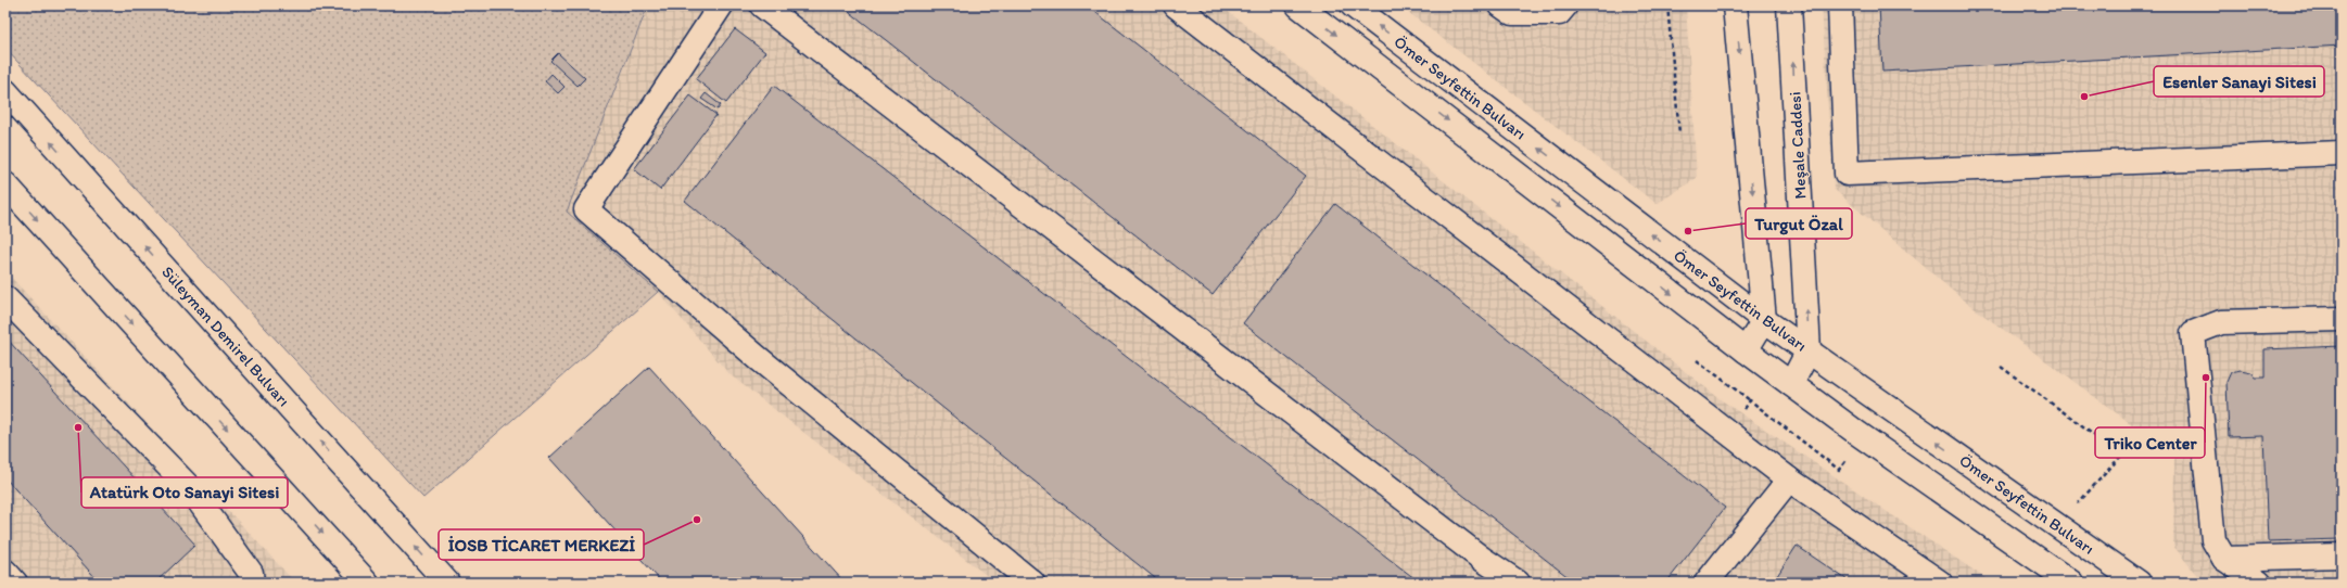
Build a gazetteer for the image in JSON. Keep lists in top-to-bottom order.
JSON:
{
  "streets": {
    "street": ["Ömer Seyfettin Bulvarı", "Meşale Caddesi", "Süleyman Demirel Bulvarı"]
  },
  "crossings": [
    ["Ömer Seyfettin Bulvarı", "Meşale Caddesi"]
  ],
  "places": [
    "Esenler Sanayi Sitesi",
    "Turgut Özal",
    "Triko Center",
    "Atatürk Oto Sanayi Sitesi",
    "İOSB TİCARET MERKEZİ"
  ]
}
